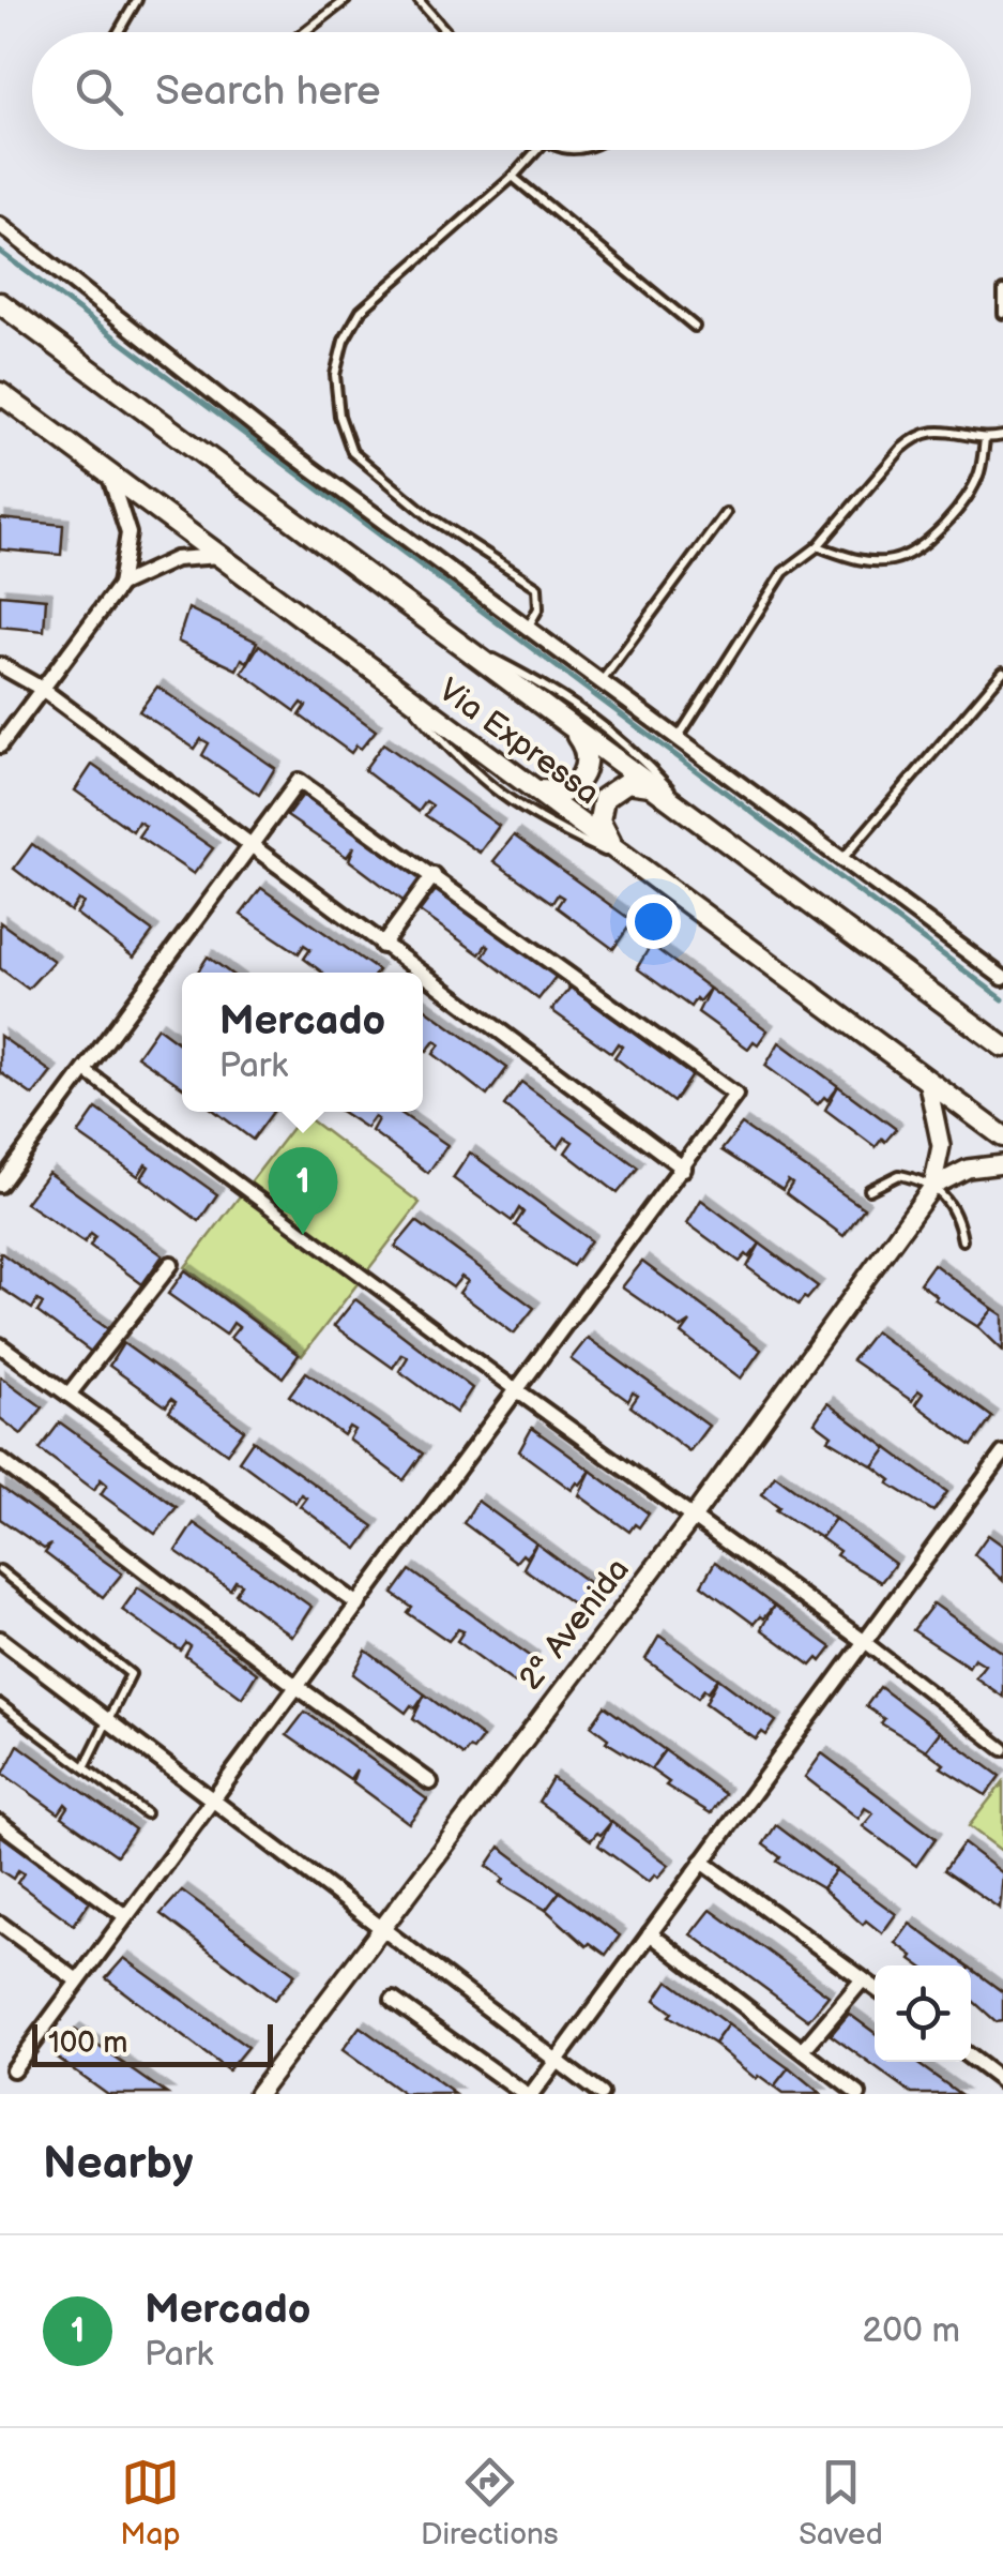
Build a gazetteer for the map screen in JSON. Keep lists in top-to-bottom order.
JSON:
{
  "streets": {
    "main road": ["Via Expressa"],
    "street": ["2ª Avenida"]
  },
  "scale_bar": "100 m",
  "page": {
    "search": "Search here",
    "popup": ["Mercado", "Park"],
    "pins": "1",
    "scale": "100 m",
    "heading": "Nearby",
    "list": [
      {
        "mark": "1",
        "name": "Mercado",
        "note": "Park",
        "value": "200 m"
      }
    ],
    "nav": ["Map", "Directions", "Saved"]
  }
}
